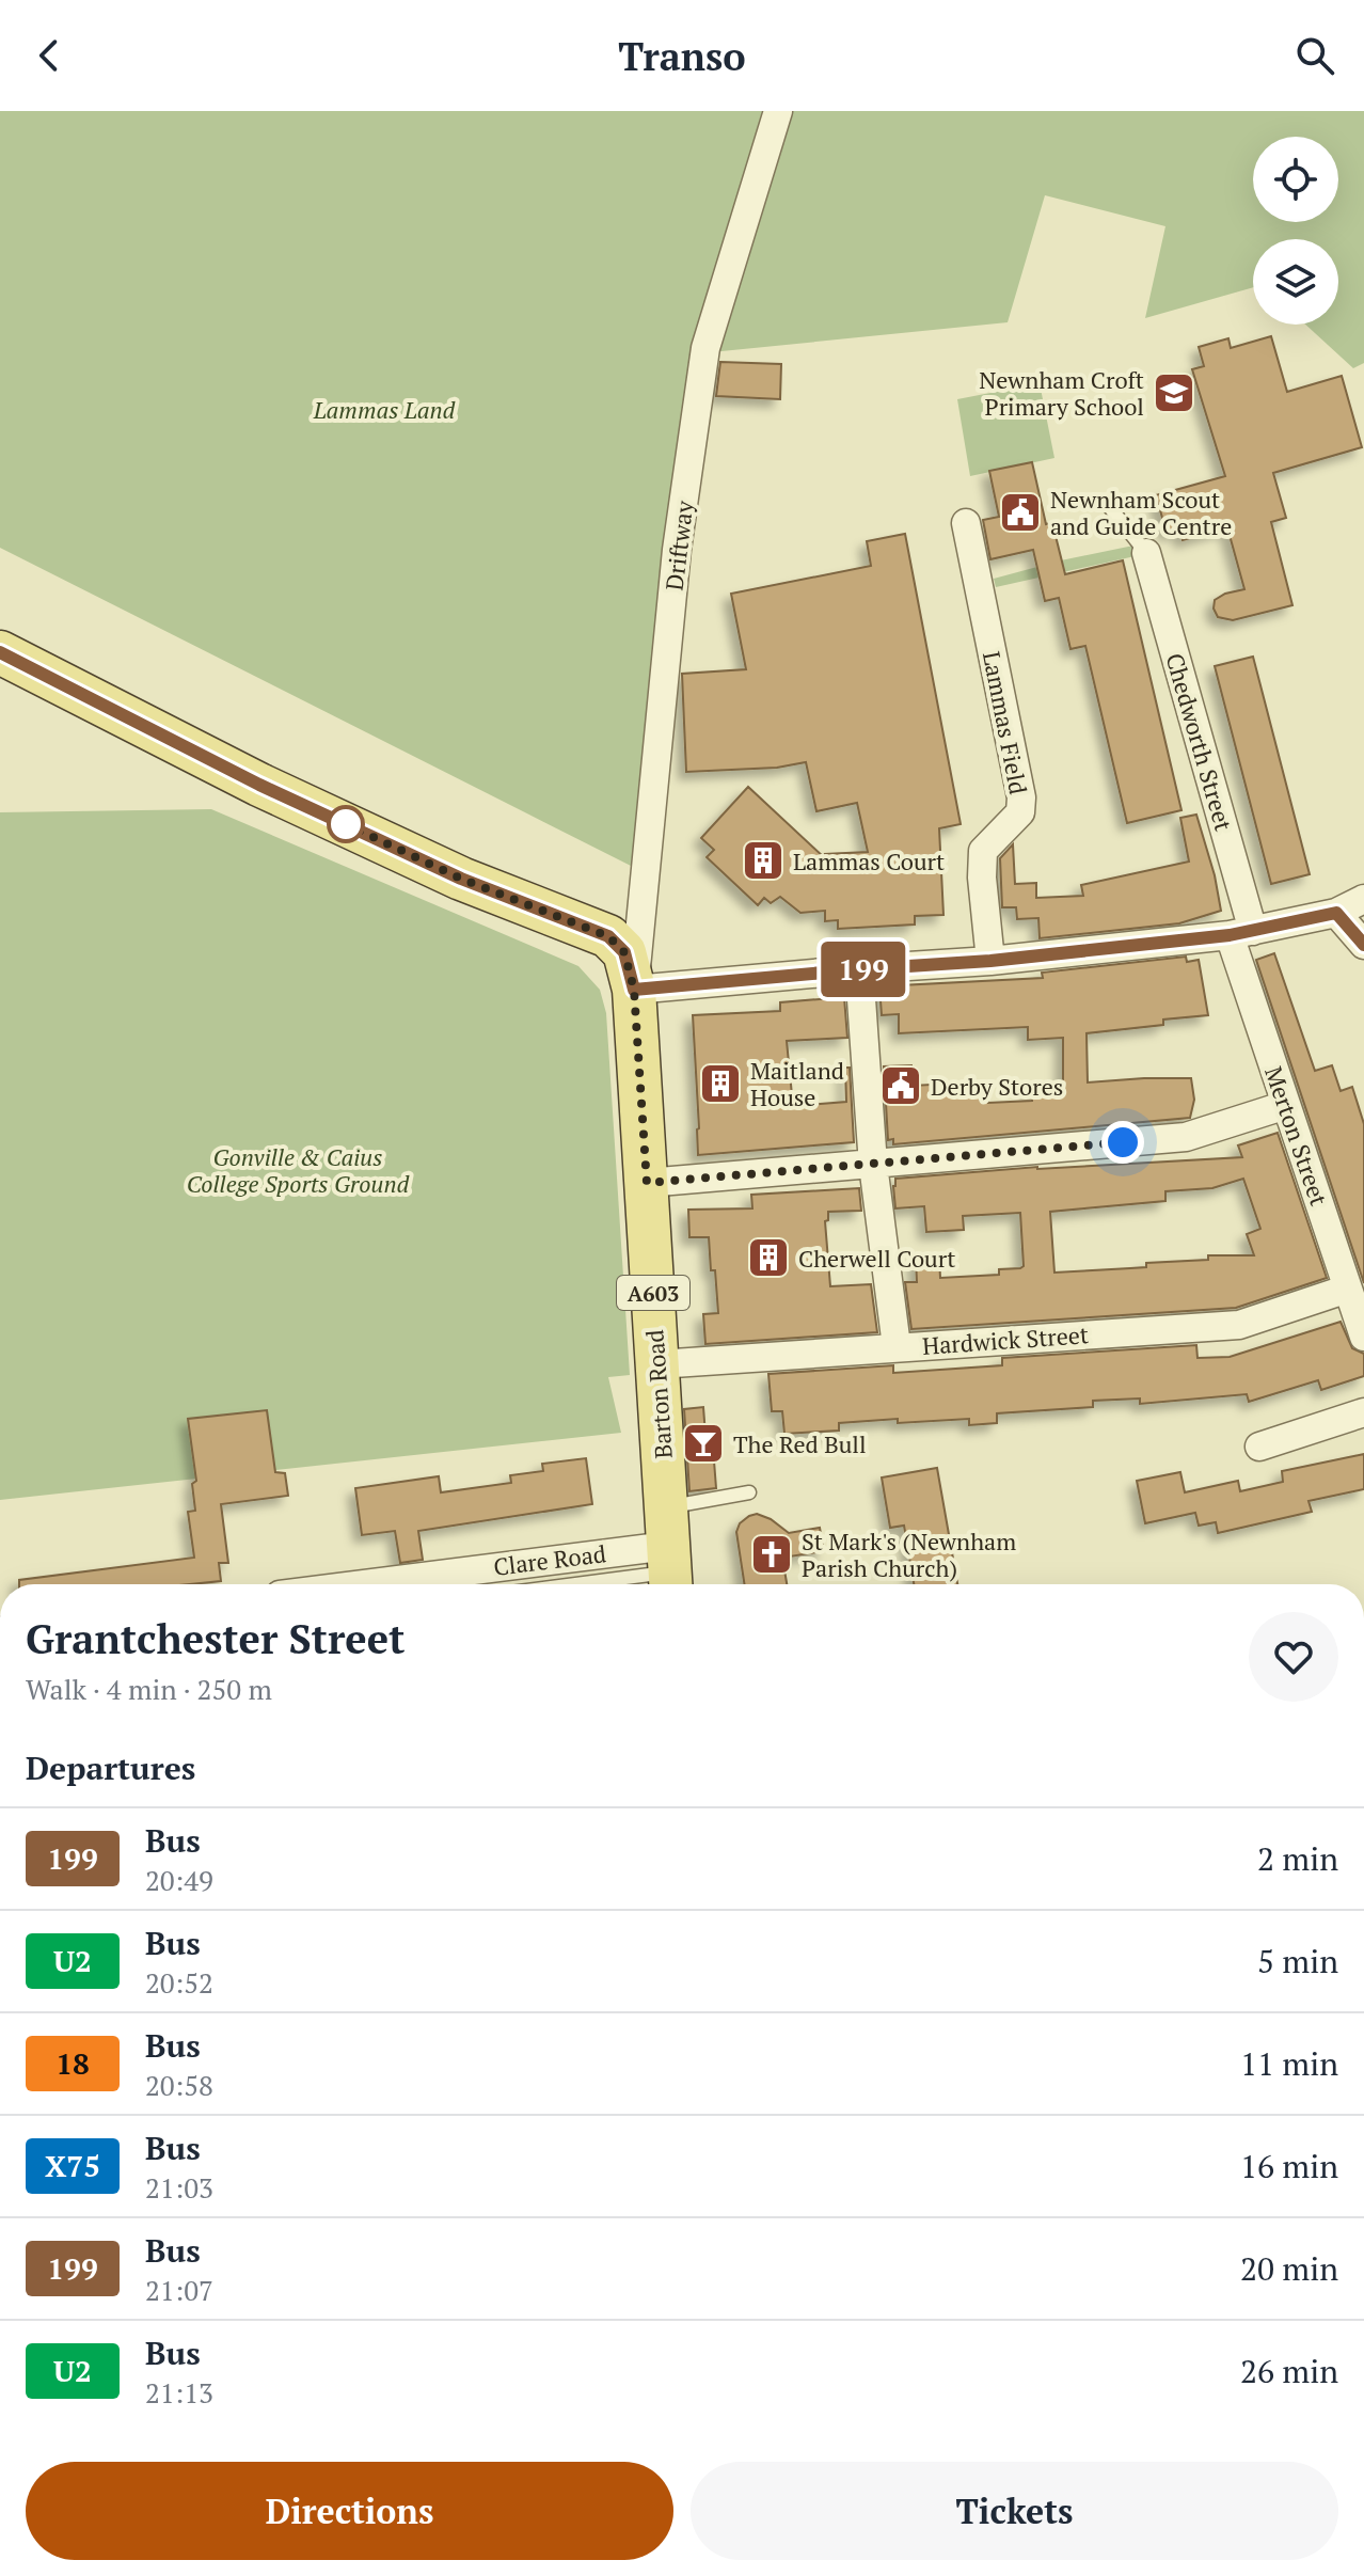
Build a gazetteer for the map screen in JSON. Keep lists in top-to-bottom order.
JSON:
{
  "streets": {
    "main road": ["A603", "Barton Road"],
    "street": [
      "Driftway",
      "Lammas Field",
      "Chedworth Street",
      "Merton Street",
      "Hardwick Street",
      "Clare Road"
    ]
  },
  "crossings": [
    ["Driftway", "A603"],
    ["Driftway", "Barton Road"],
    ["Chedworth Street", "Merton Street"],
    ["Merton Street", "Hardwick Street"],
    ["A603", "Barton Road"],
    ["Hardwick Street", "Barton Road"],
    ["Barton Road", "Clare Road"]
  ],
  "parks": ["Lammas Land", "Gonville & Caius College Sports Ground"],
  "places": {
    "school or university": ["Newnham Croft Primary School"],
    "public building": ["Newnham Scout and Guide Centre", "Derby Stores"],
    "building": ["Lammas Court", "Maitland House", "Cherwell Court"],
    "bar": ["The Red Bull"],
    "church": ["St Mark's (Newnham Parish Church)"]
  },
  "lines": ["bus line 199"],
  "page": {
    "header": "Transo",
    "on_map": "199",
    "heading": [
      ["Grantchester Street", "Walk · 4 min · 250 m"],
      "Departures"
    ],
    "list": [
      {
        "mark": "199",
        "name": "Bus",
        "note": "20:49",
        "value": "2 min"
      },
      {
        "mark": "U2",
        "name": "Bus",
        "note": "20:52",
        "value": "5 min"
      },
      {
        "mark": "18",
        "name": "Bus",
        "note": "20:58",
        "value": "11 min"
      },
      {
        "mark": "X75",
        "name": "Bus",
        "note": "21:03",
        "value": "16 min"
      },
      {
        "mark": "199",
        "name": "Bus",
        "note": "21:07",
        "value": "20 min"
      },
      {
        "mark": "U2",
        "name": "Bus",
        "note": "21:13",
        "value": "26 min"
      }
    ],
    "buttons": ["Directions", "Tickets"]
  }
}
